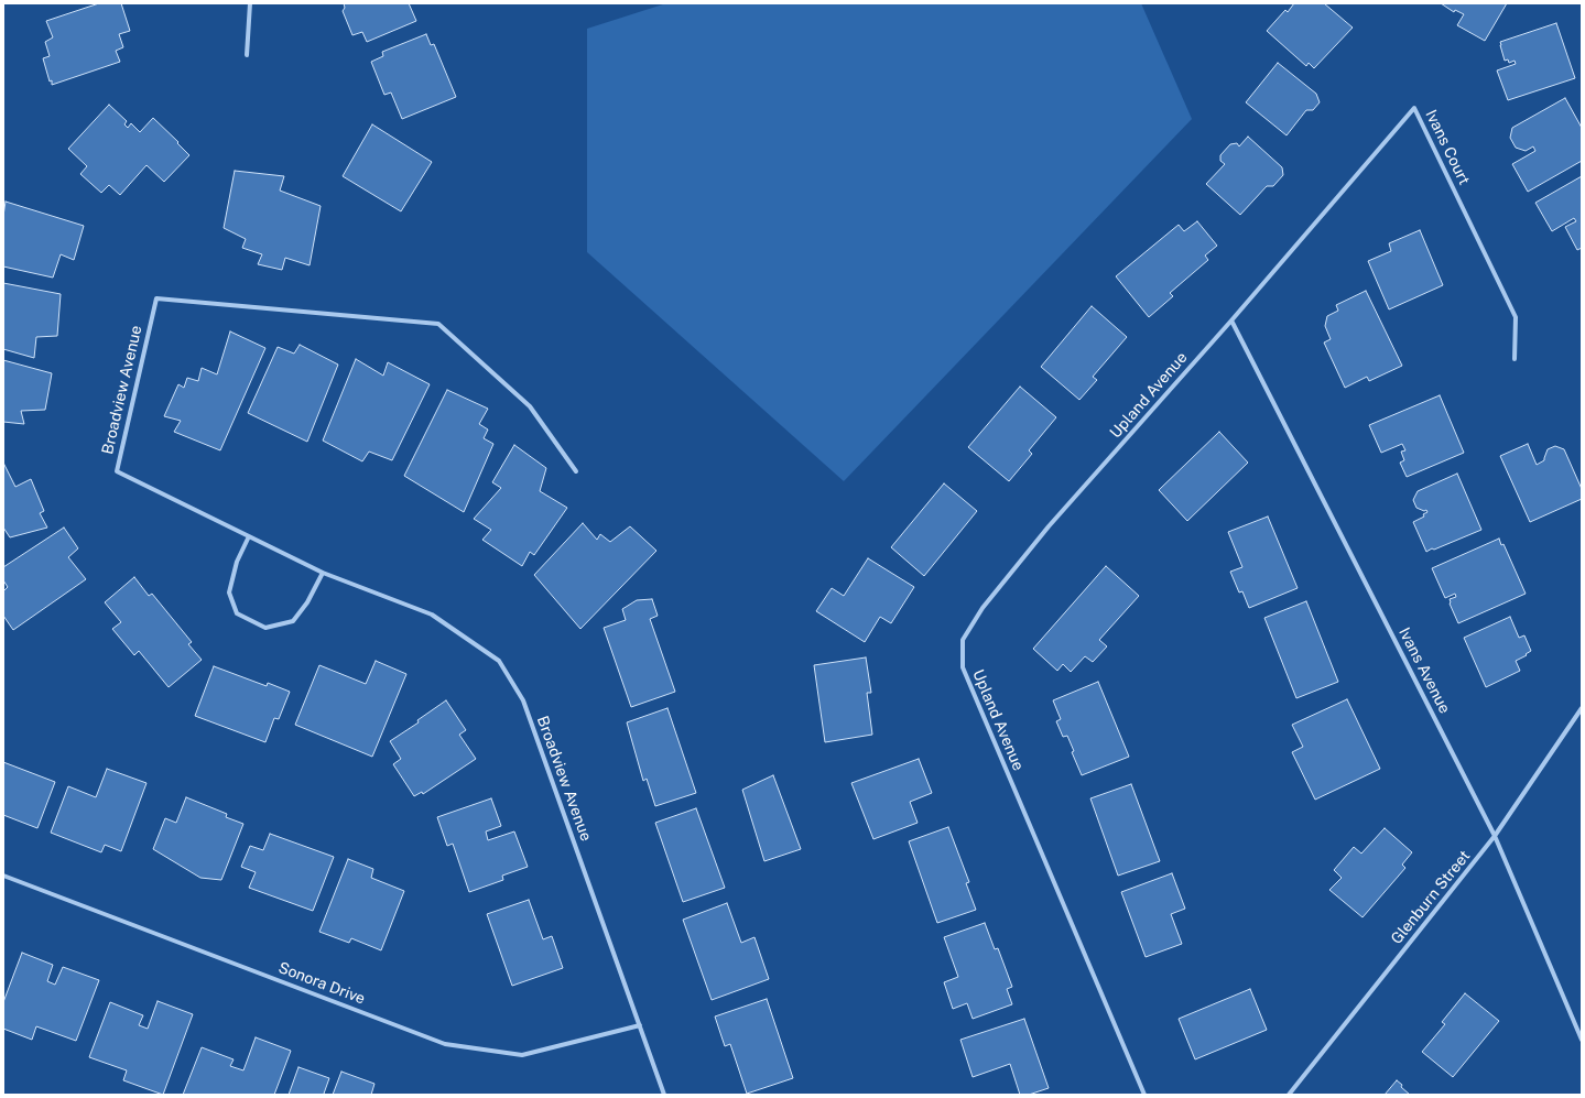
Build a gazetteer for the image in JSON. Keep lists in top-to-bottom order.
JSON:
{
  "streets": {
    "street": [
      "Ivans Court",
      "Broadview Avenue",
      "Upland Avenue",
      "Ivans Avenue",
      "Glenburn Street",
      "Sonora Drive"
    ]
  },
  "crossings": [
    ["Ivans Court", "Upland Avenue"],
    ["Ivans Court", "Ivans Avenue"],
    ["Broadview Avenue", "Sonora Drive"],
    ["Upland Avenue", "Ivans Avenue"],
    ["Ivans Avenue", "Glenburn Street"]
  ]
}
